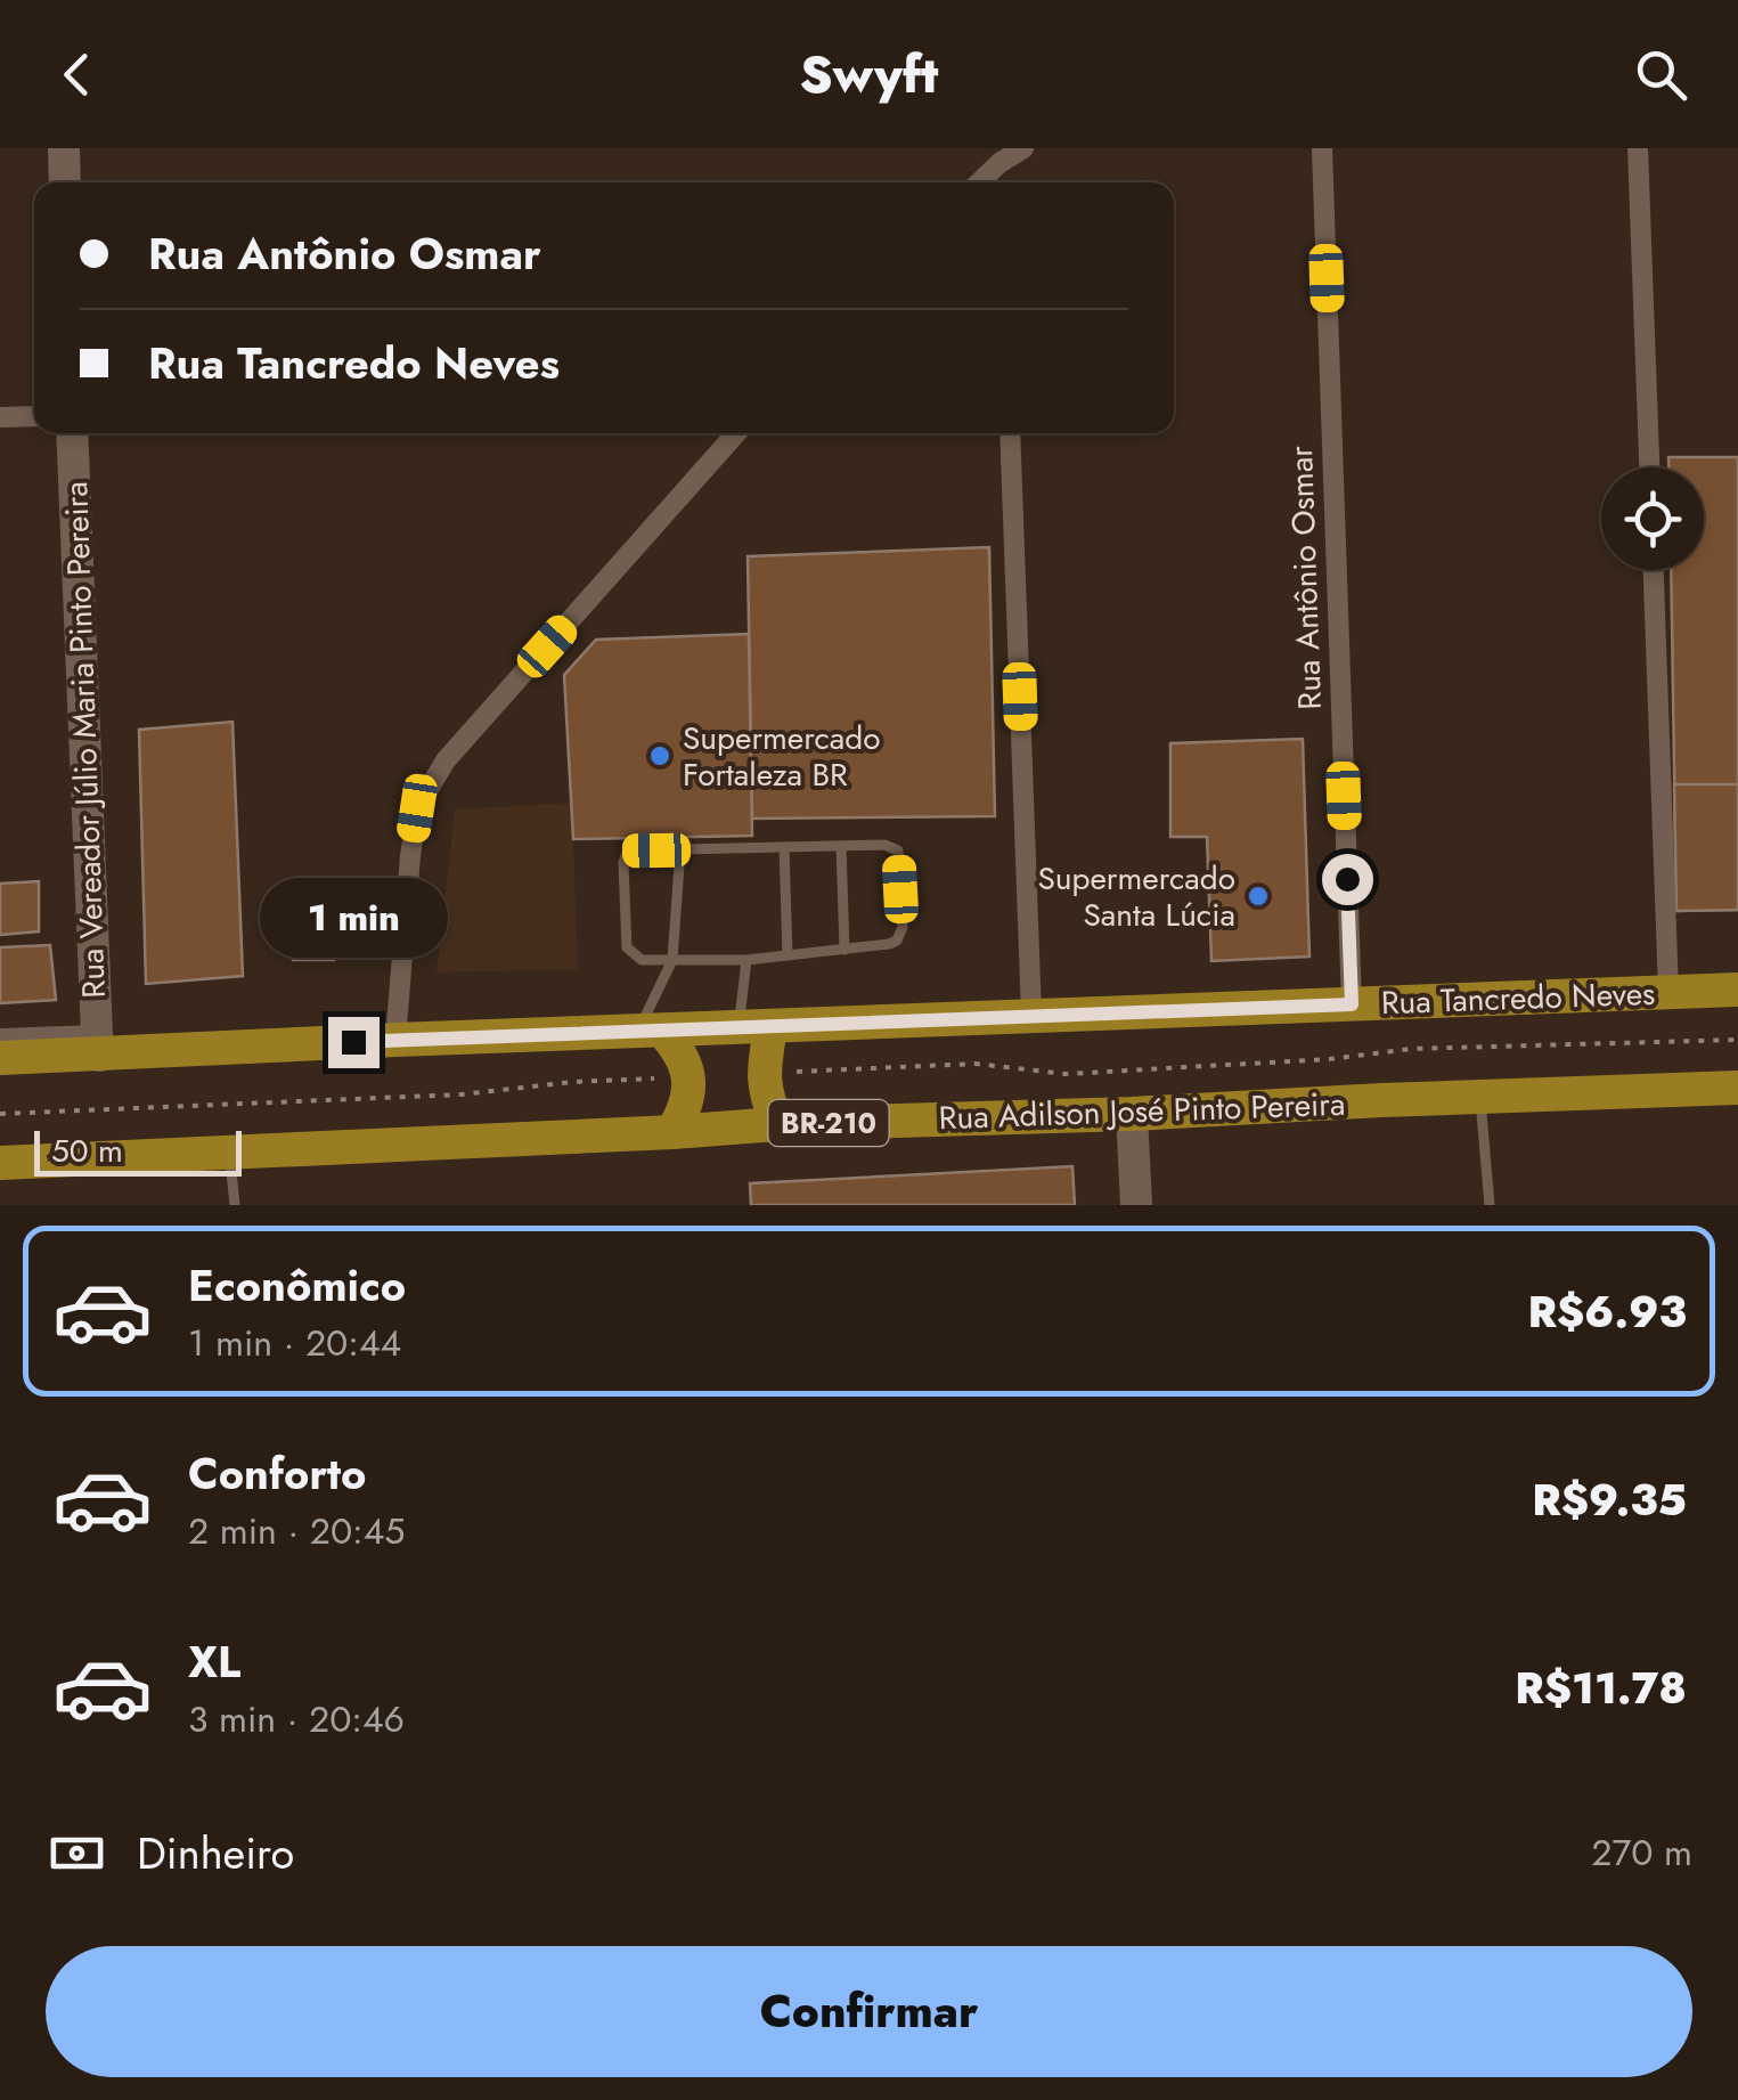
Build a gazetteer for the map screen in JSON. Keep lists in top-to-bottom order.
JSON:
{
  "streets": {
    "main road": ["Rua Tancredo Neves", "Rua Adilson José Pinto Pereira", "BR-210"],
    "street": ["Rua Antônio Osmar", "Rua Vereador Júlio Maria Pinto Pereira"]
  },
  "crossings": [
    ["Rua Antônio Osmar", "Rua Tancredo Neves"],
    ["Rua Vereador Júlio Maria Pinto Pereira", "Rua Tancredo Neves"]
  ],
  "places": ["Supermercado Fortaleza BR", "Supermercado Santa Lúcia"],
  "scale_bar": "50 m",
  "page": {
    "header": "Swyft",
    "banner": ["Rua Antônio Osmar", "Rua Tancredo Neves"],
    "bubble": "1 min",
    "scale": "50 m",
    "list": [
      {
        "name": "Econômico",
        "note": "1 min · 20:44",
        "value": "R$6.93"
      },
      {
        "name": "Conforto",
        "note": "2 min · 20:45",
        "value": "R$9.35"
      },
      {
        "name": "XL",
        "note": "3 min · 20:46",
        "value": "R$11.78"
      }
    ],
    "pay": ["Dinheiro", "270 m"],
    "buttons": "Confirmar"
  }
}
